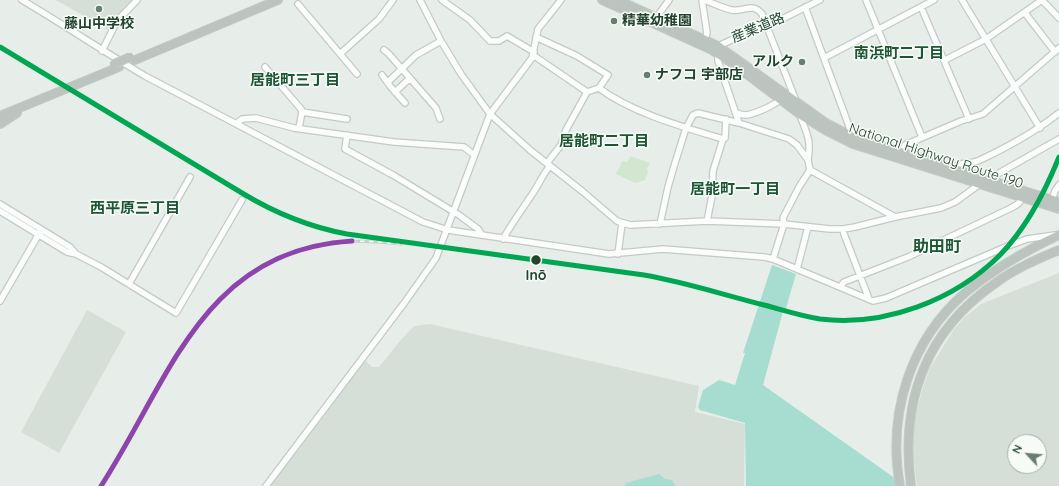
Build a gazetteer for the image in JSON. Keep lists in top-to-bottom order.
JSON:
{
  "streets": {
    "highway": ["National Highway Route 190"],
    "street": ["産業道路"]
  },
  "crossings": [
    ["産業道路", "National Highway Route 190"]
  ],
  "districts": [
    "南浜町二丁目",
    "居能町三丁目",
    "居能町二丁目",
    "居能町一丁目",
    "西平原三丁目",
    "助田町"
  ],
  "places": [
    "藤山中学校",
    "精華幼稚園",
    "アルク",
    "ナフコ 宇部店",
    "Inō"
  ],
  "north": "top left"
}
